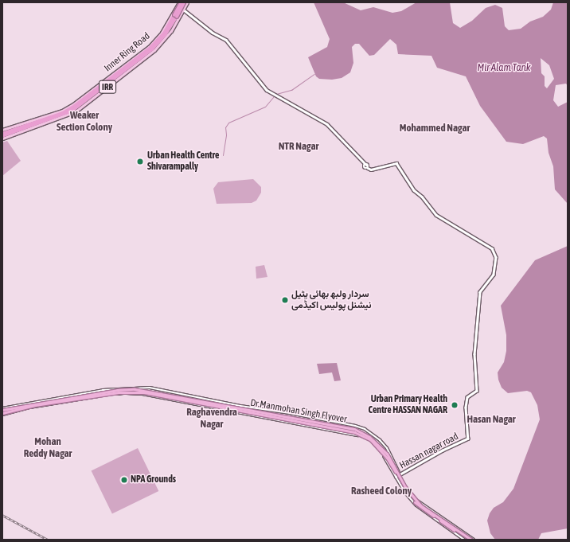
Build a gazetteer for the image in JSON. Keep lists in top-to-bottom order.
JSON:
{
  "streets": {
    "highway": ["Dr.Manmohan Singh Flyover"],
    "main road": ["Inner Ring Road", "IRR", "Hassan nagar road"]
  },
  "crossings": [
    ["Inner Ring Road", "Hassan nagar road"]
  ],
  "districts": [
    "Weaker Section Colony",
    "Mohammed Nagar",
    "NTR Nagar",
    "Raghavendra Nagar",
    "Hasan Nagar",
    "Mohan Reddy Nagar",
    "Rasheed Colony"
  ],
  "water": ["Mir Alam Tank"],
  "places": [
    "Urban Health Centre Shivarampally",
    "سردار ولبھ بھائی پٹیل نیشنل پولیس اکیڈمی",
    "Urban Primary Health Centre HASSAN NAGAR",
    "NPA Grounds"
  ]
}
